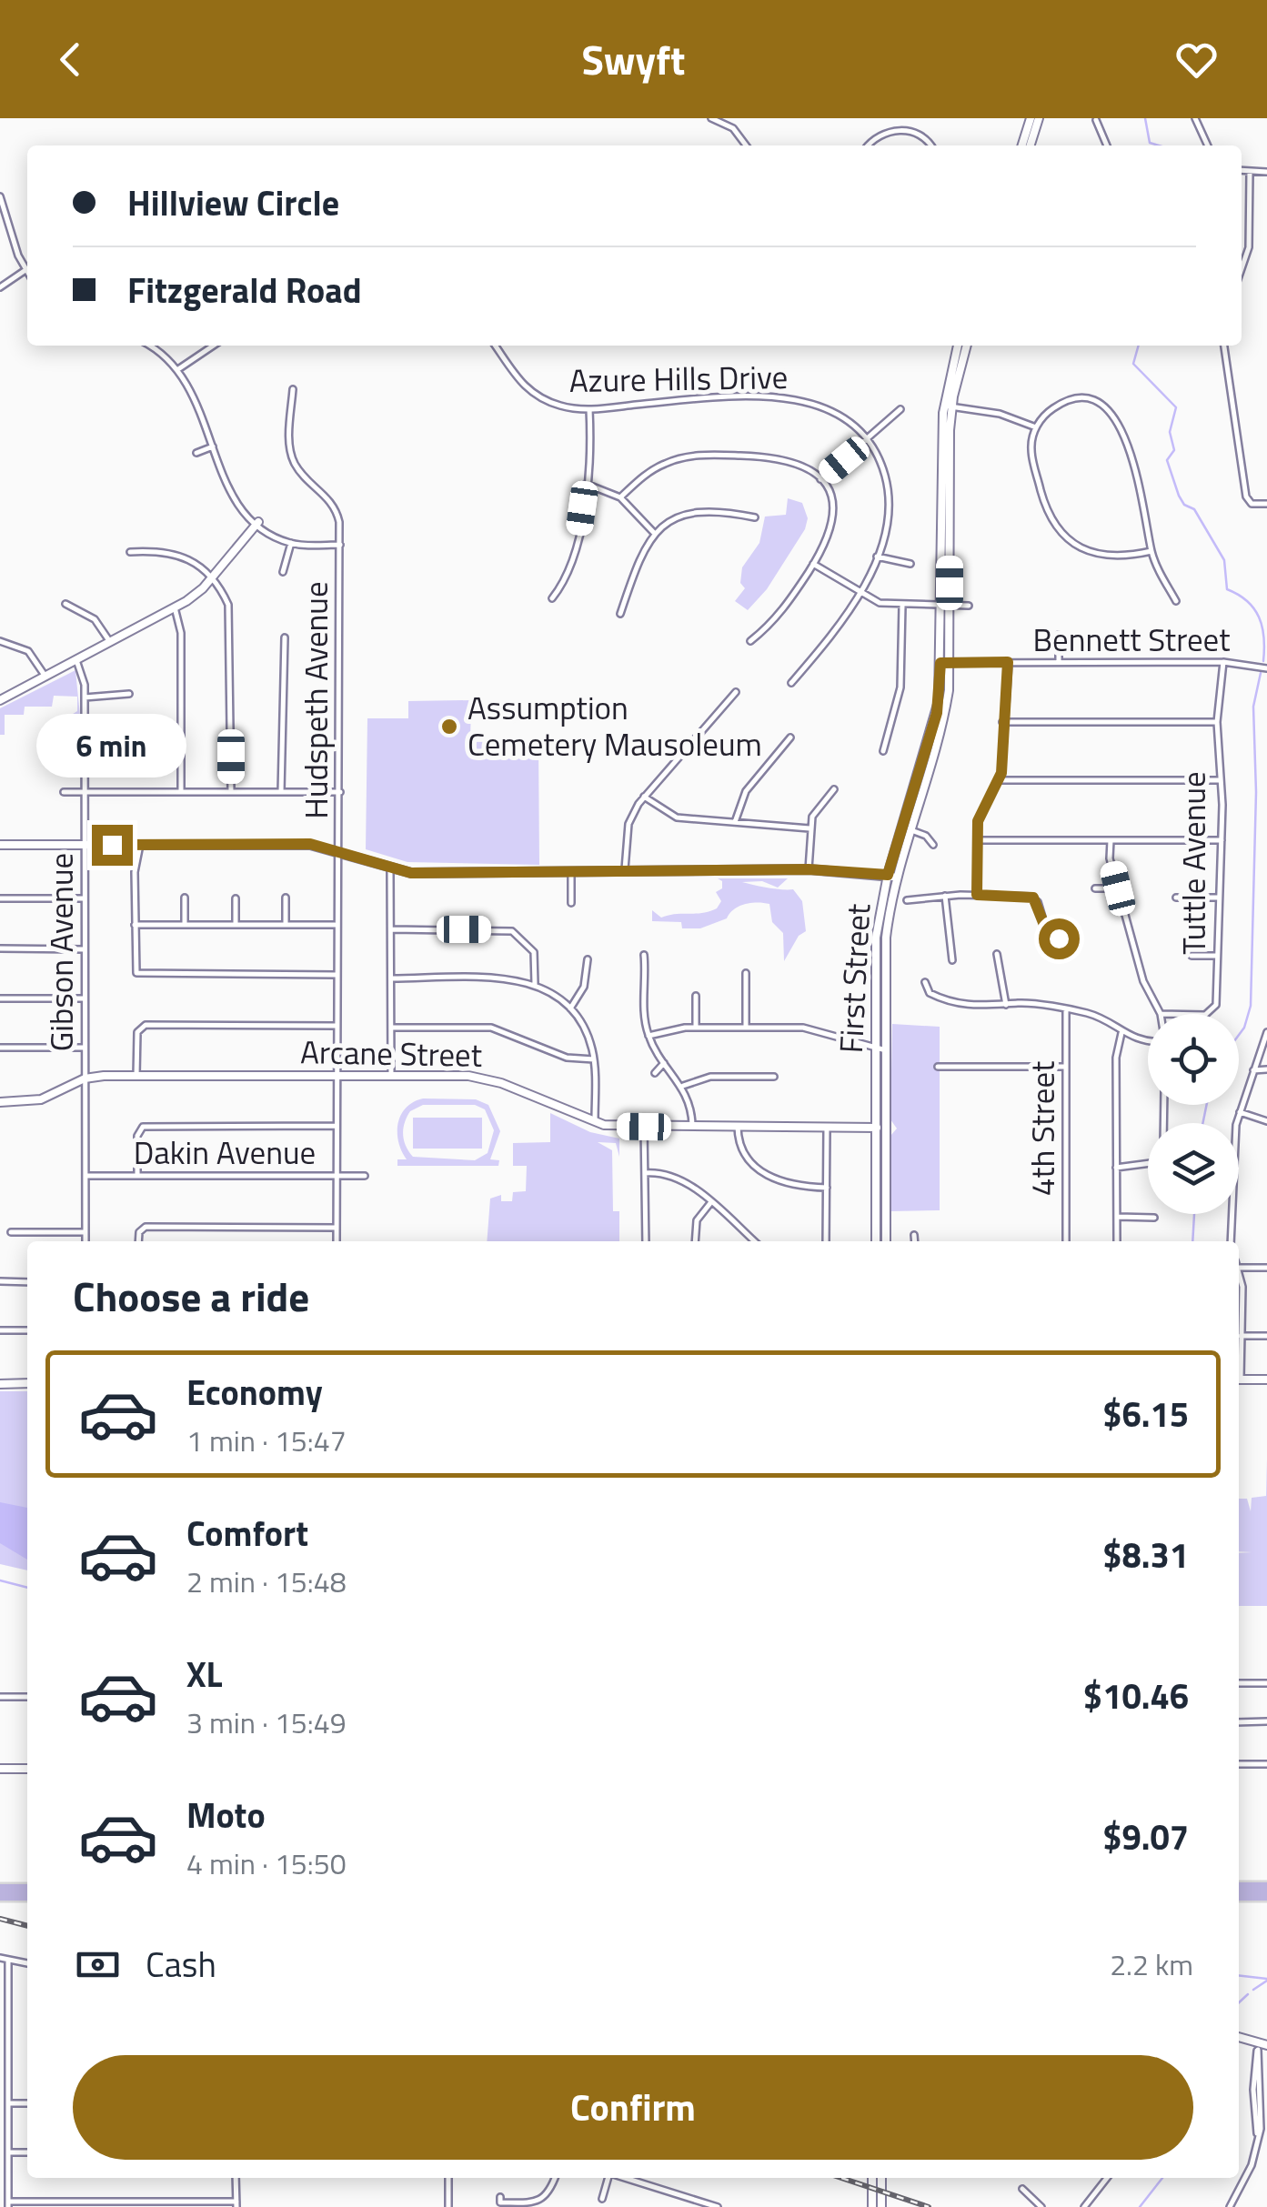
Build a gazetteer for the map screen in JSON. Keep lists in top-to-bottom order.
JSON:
{
  "streets": {
    "main road": ["First Street", "Arcane Street"],
    "street": [
      "Azure Hills Drive",
      "Bennett Street",
      "Hudspeth Avenue",
      "Tuttle Avenue",
      "Gibson Avenue",
      "4th Street",
      "Dakin Avenue"
    ]
  },
  "crossings": [
    ["Bennett Street", "Tuttle Avenue"],
    ["Bennett Street", "First Street"],
    ["Hudspeth Avenue", "Arcane Street"],
    ["Hudspeth Avenue", "Dakin Avenue"],
    ["Gibson Avenue", "Arcane Street"],
    ["Gibson Avenue", "Dakin Avenue"],
    ["First Street", "Arcane Street"]
  ],
  "places": ["Assumption Cemetery Mausoleum"],
  "page": {
    "header": "Swyft",
    "banner": ["Hillview Circle", "Fitzgerald Road"],
    "bubble": "6 min",
    "heading": "Choose a ride",
    "list": [
      {
        "name": "Economy",
        "note": "1 min · 15:47",
        "value": "$6.15"
      },
      {
        "name": "Comfort",
        "note": "2 min · 15:48",
        "value": "$8.31"
      },
      {
        "name": "XL",
        "note": "3 min · 15:49",
        "value": "$10.46"
      },
      {
        "name": "Moto",
        "note": "4 min · 15:50",
        "value": "$9.07"
      }
    ],
    "pay": ["Cash", "2.2 km"],
    "buttons": "Confirm"
  }
}
